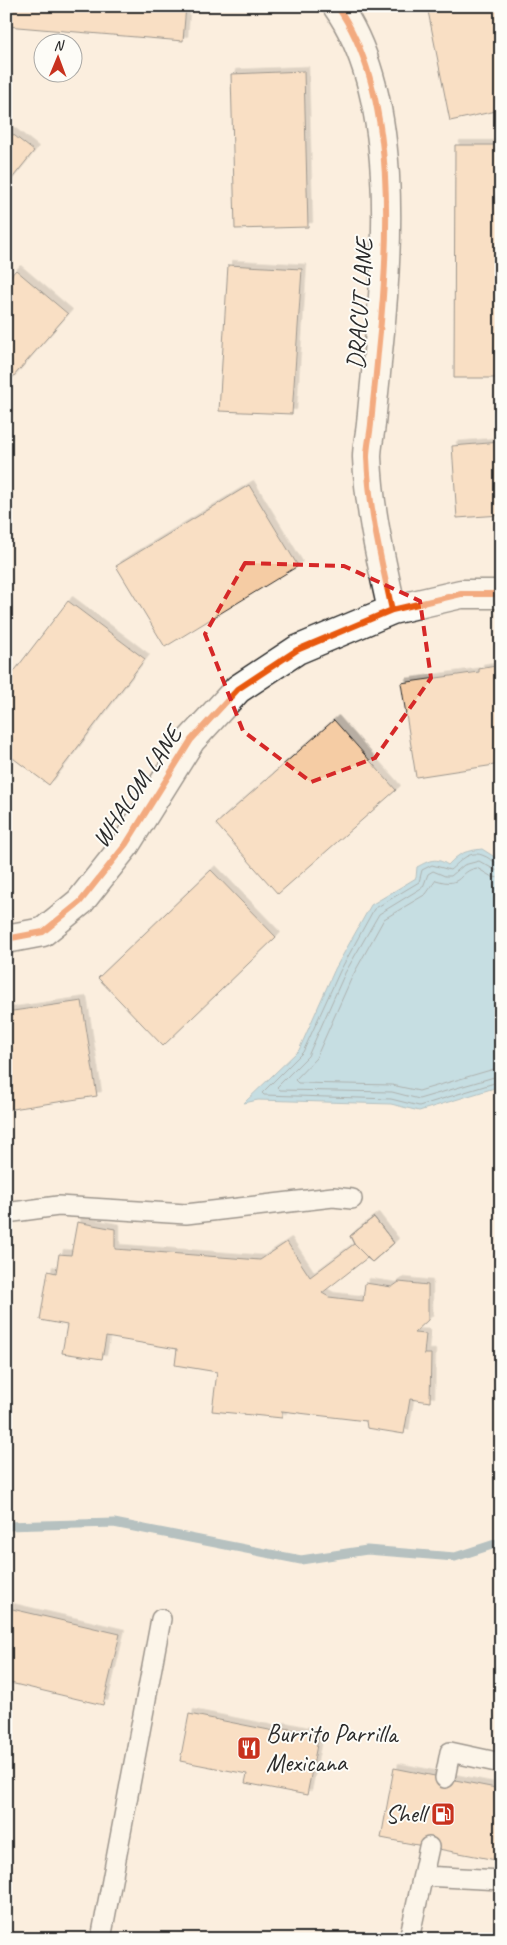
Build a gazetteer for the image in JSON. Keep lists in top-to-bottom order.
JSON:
{
  "streets": {
    "street": ["DRACUT LANE", "WHALOM LANE"]
  },
  "crossings": [
    ["DRACUT LANE", "WHALOM LANE"]
  ],
  "places": {
    "restaurant": ["Burrito Parrilla Mexicana"],
    "fuel station": ["Shell"]
  },
  "north": "top"
}
